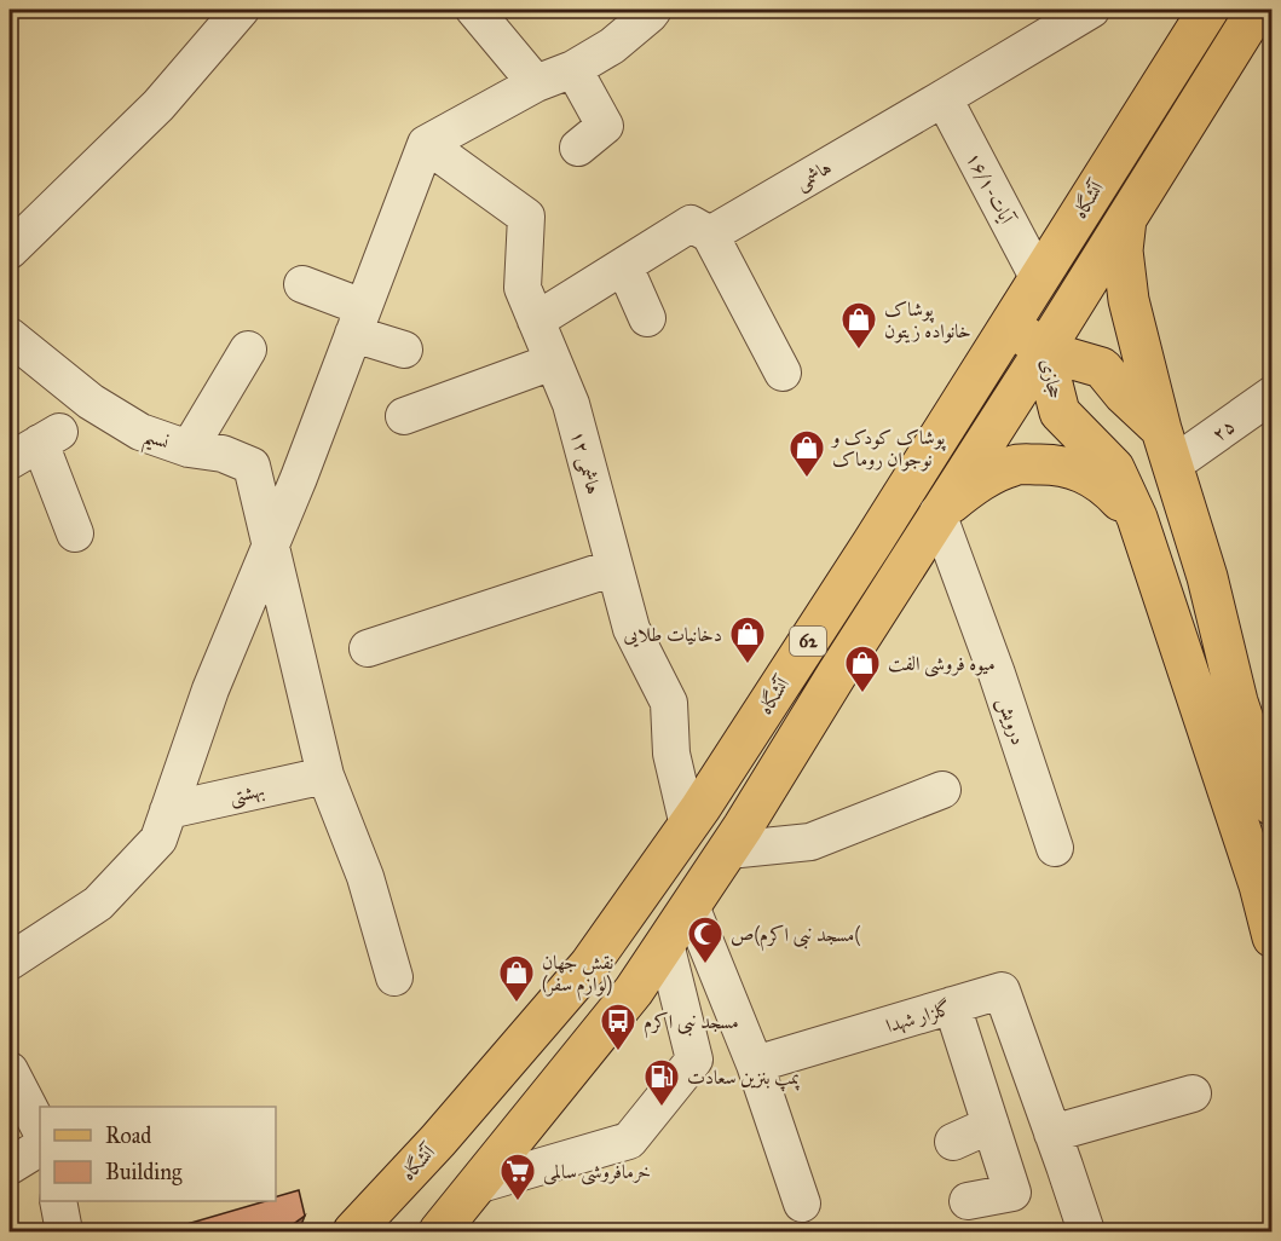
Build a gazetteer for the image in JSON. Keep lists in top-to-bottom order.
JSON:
{
  "streets": {
    "main road": ["آتشگاه", "حجازی", "62"],
    "street": [
      "هاشمی",
      "۱۶/۱-آیات",
      "۲۵",
      "نسیم",
      "۱۲ هاشمی",
      "درویش",
      "بهشتی",
      "گلزار شهدا"
    ]
  },
  "crossings": [
    ["هاشمی", "۱۶/۱-آیات"],
    ["۱۶/۱-آیات", "آتشگاه"],
    ["آتشگاه", "حجازی"],
    ["آتشگاه", "۱۲ هاشمی"],
    ["آتشگاه", "درویش"],
    ["حجازی", "۲۵"]
  ],
  "places": {
    "shop": [
      "پوشاک خانواده زیتون",
      "پوشاک کودک و نوجوان روماک",
      "دخانیات طلایی",
      "میوه فروشی الفت",
      "نقش جهان (لوازم سفر)"
    ],
    "mosque": ["مسجد نبی اکرم)ص("],
    "bus stop": ["مسجد نبی اکرم"],
    "fuel station": ["پمپ بنزین سعادت"],
    "supermarket": ["خرمافروشی سالمی"]
  },
  "legend": ["Road", "Building"]
}
